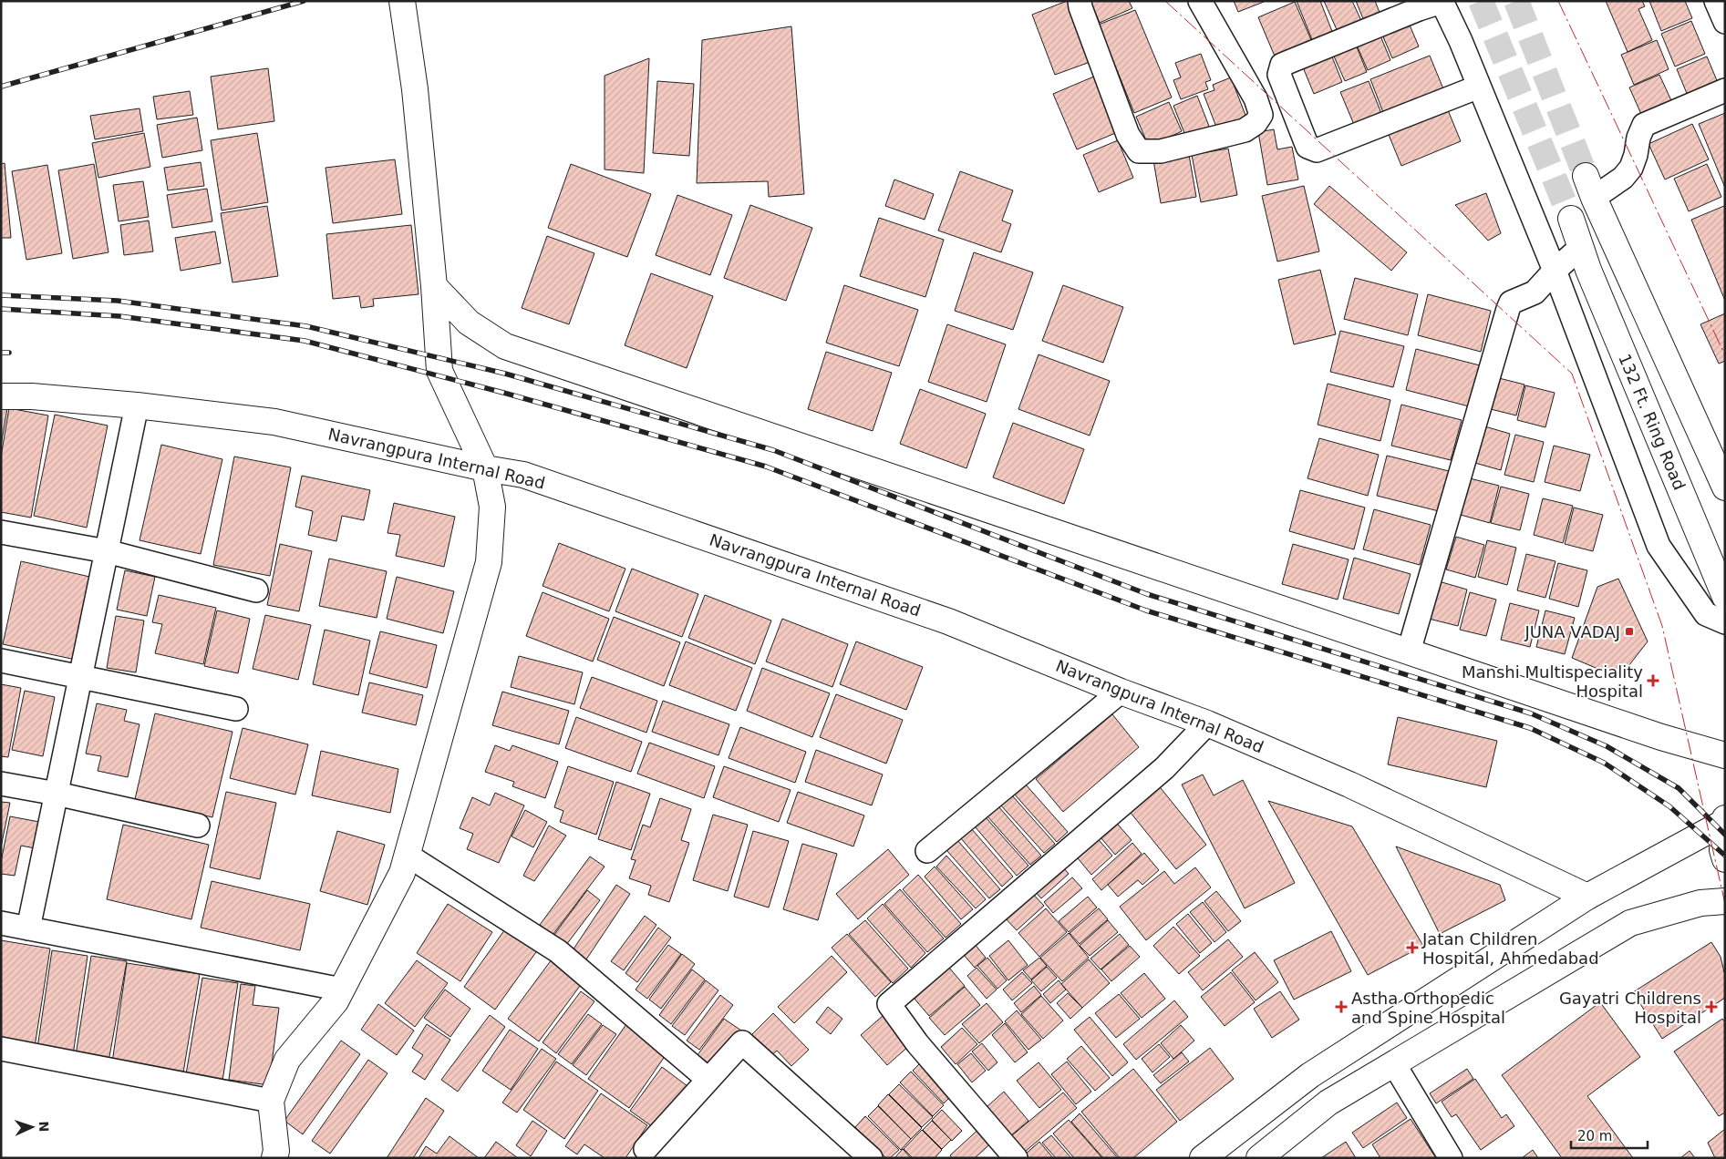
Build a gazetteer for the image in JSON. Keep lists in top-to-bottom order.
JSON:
{
  "streets": {
    "street": ["132 Ft. Ring Road", "Navrangpura Internal Road"]
  },
  "places": {
    "transit": ["JUNA VADAJ"],
    "health": [
      "Manshi Multispeciality Hospital",
      "Jatan Children Hospital, Ahmedabad",
      "Astha Orthopedic and Spine Hospital",
      "Gayatri Childrens Hospital"
    ]
  },
  "scale_bar": "20 m",
  "north": "right"
}
